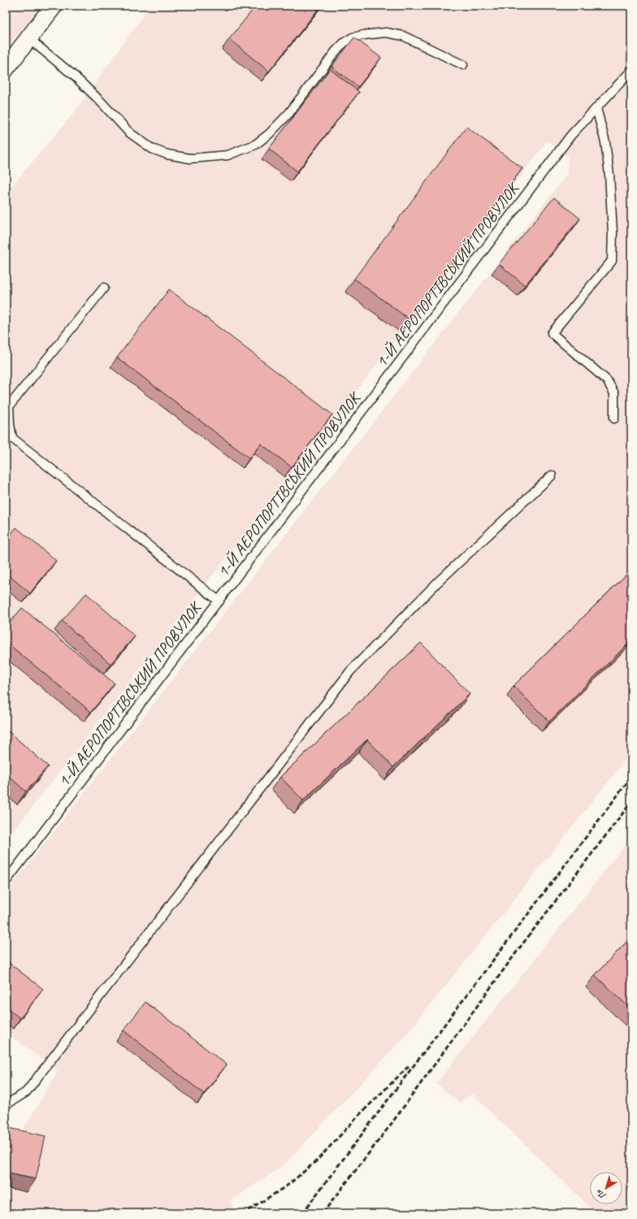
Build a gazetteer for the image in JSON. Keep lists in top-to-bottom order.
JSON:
{
  "streets": {
    "lane": ["1-Й АЕРОПОРТІВСЬКИЙ ПРОВУЛОК"]
  },
  "north": "bottom left"
}
